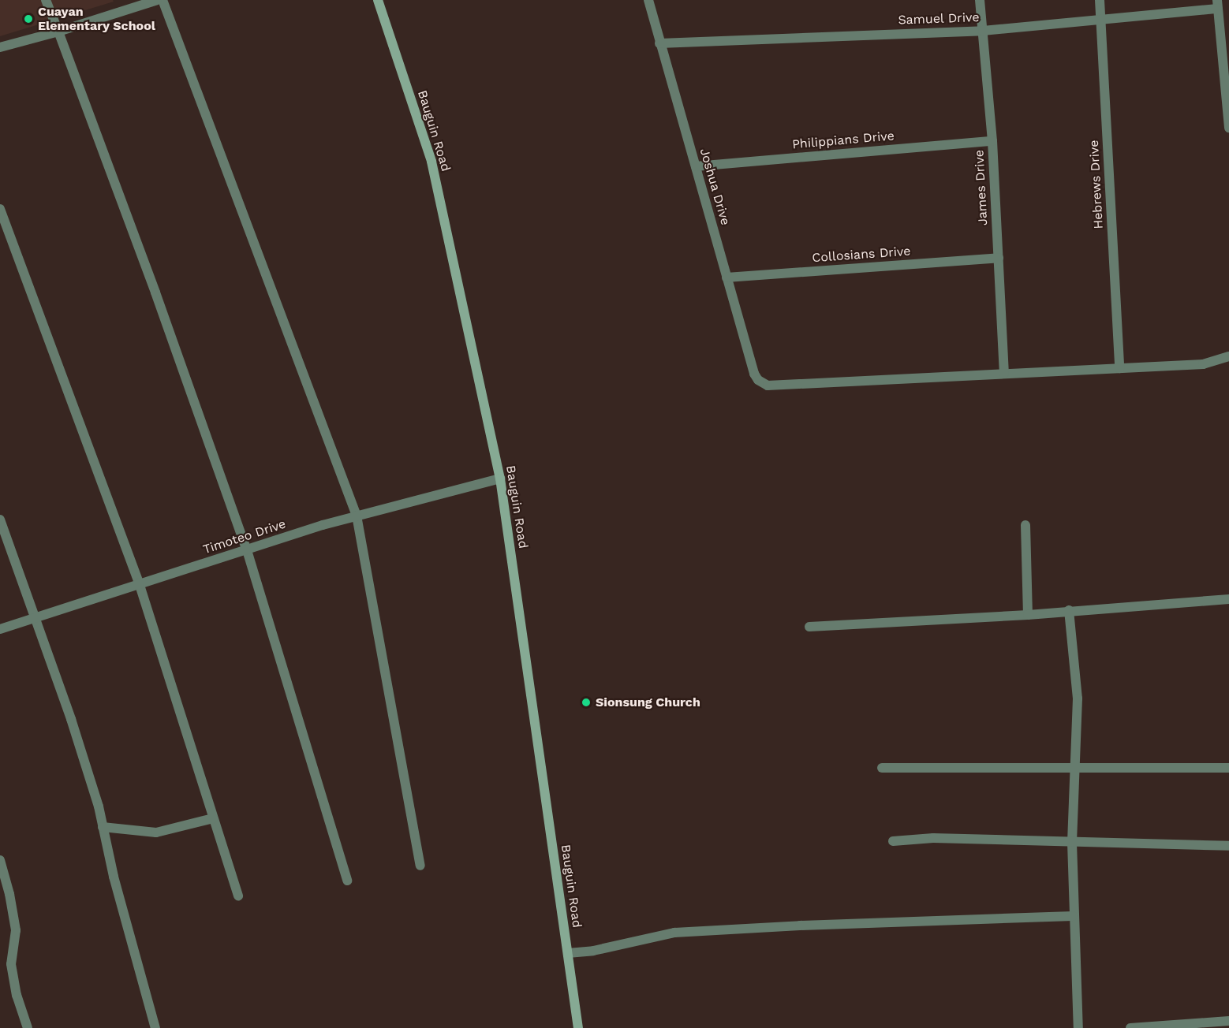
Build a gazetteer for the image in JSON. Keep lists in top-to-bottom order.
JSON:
{
  "streets": {
    "street": [
      "Samuel Drive",
      "Bauguin Road",
      "Philippians Drive",
      "Hebrews Drive",
      "Joshua Drive",
      "James Drive",
      "Collosians Drive",
      "Timoteo Drive"
    ]
  },
  "crossings": [
    ["Samuel Drive", "Hebrews Drive"],
    ["Samuel Drive", "Joshua Drive"],
    ["Samuel Drive", "James Drive"],
    ["Bauguin Road", "Timoteo Drive"],
    ["Philippians Drive", "Joshua Drive"],
    ["Philippians Drive", "James Drive"],
    ["Joshua Drive", "James Drive"],
    ["Joshua Drive", "Collosians Drive"],
    ["James Drive", "Collosians Drive"]
  ],
  "places": ["Cuayan Elementary School", "Sionsung Church"]
}
